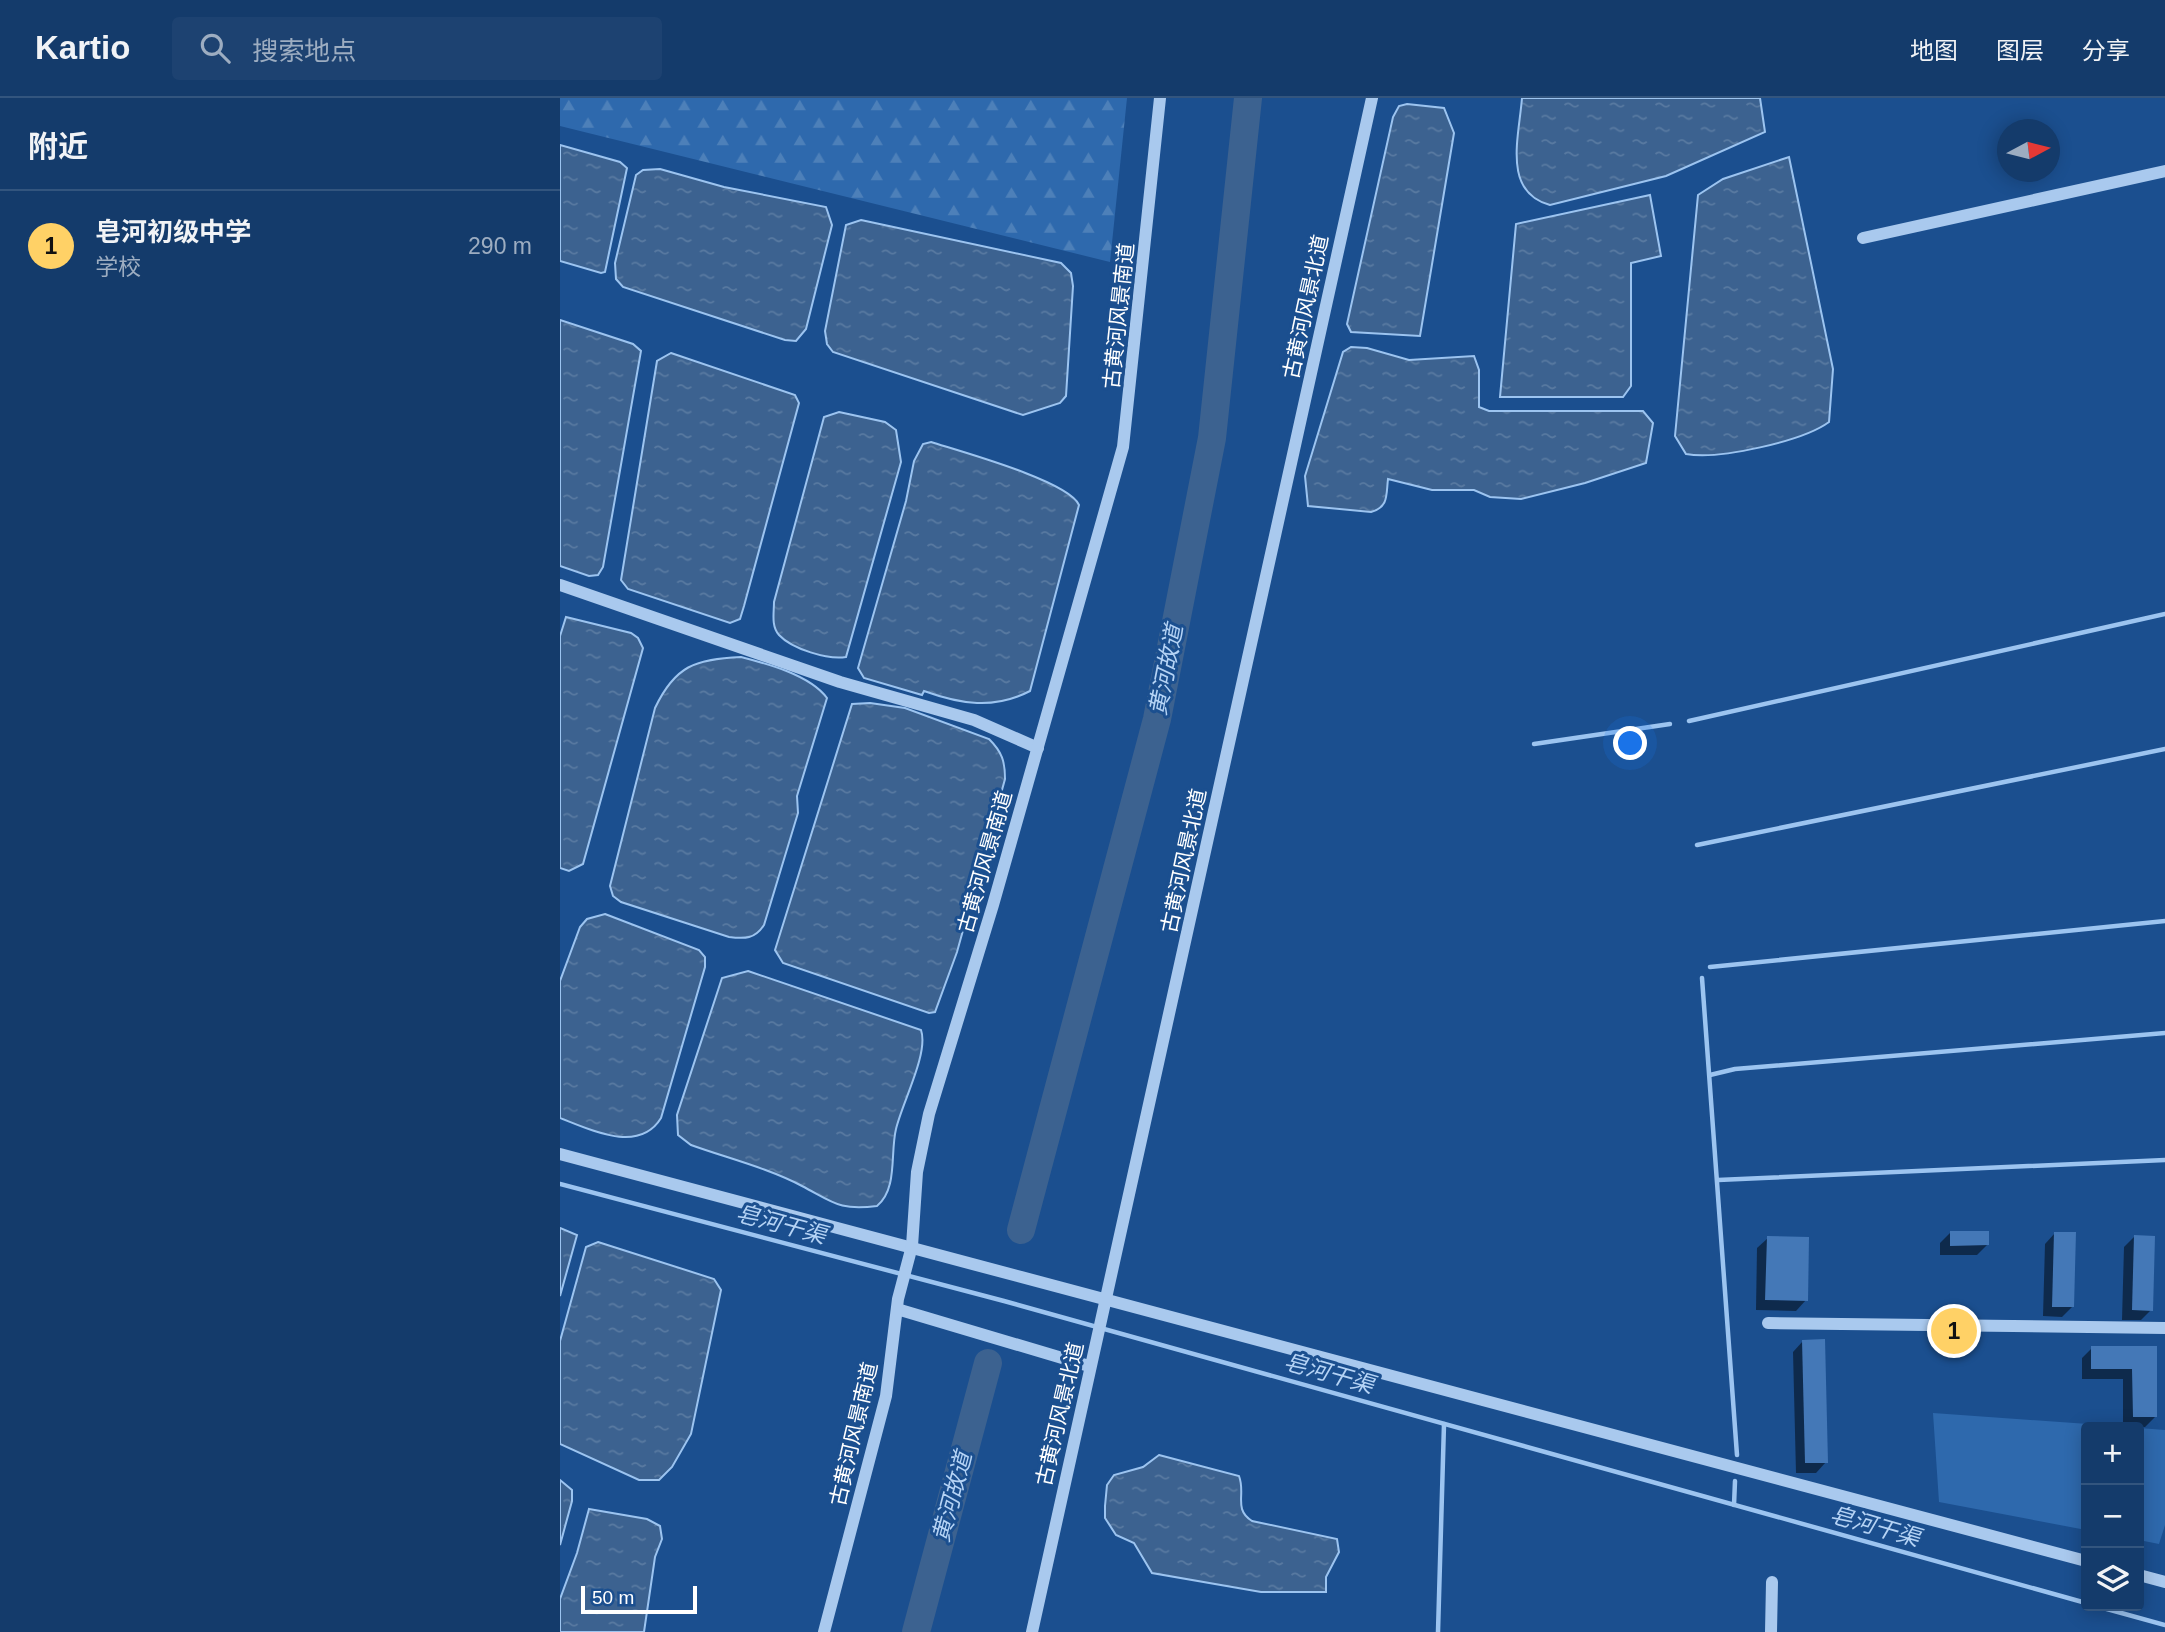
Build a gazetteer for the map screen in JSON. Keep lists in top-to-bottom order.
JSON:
{
  "streets": {
    "street": ["古黄河风景北道", "古黄河风景南道"]
  },
  "water": ["黄河故道", "皂河干渠"],
  "scale_bar": "50 m",
  "north": "right",
  "page": {
    "header": "Kartio",
    "search": "搜索地点",
    "nav": ["地图", "图层", "分享"],
    "heading": "附近",
    "list": [
      {
        "mark": "1",
        "name": "皂河初级中学",
        "note": "学校",
        "value": "290 m"
      }
    ],
    "pins": "1",
    "map_buttons": ["+", "−"],
    "scale": "50 m"
  }
}
